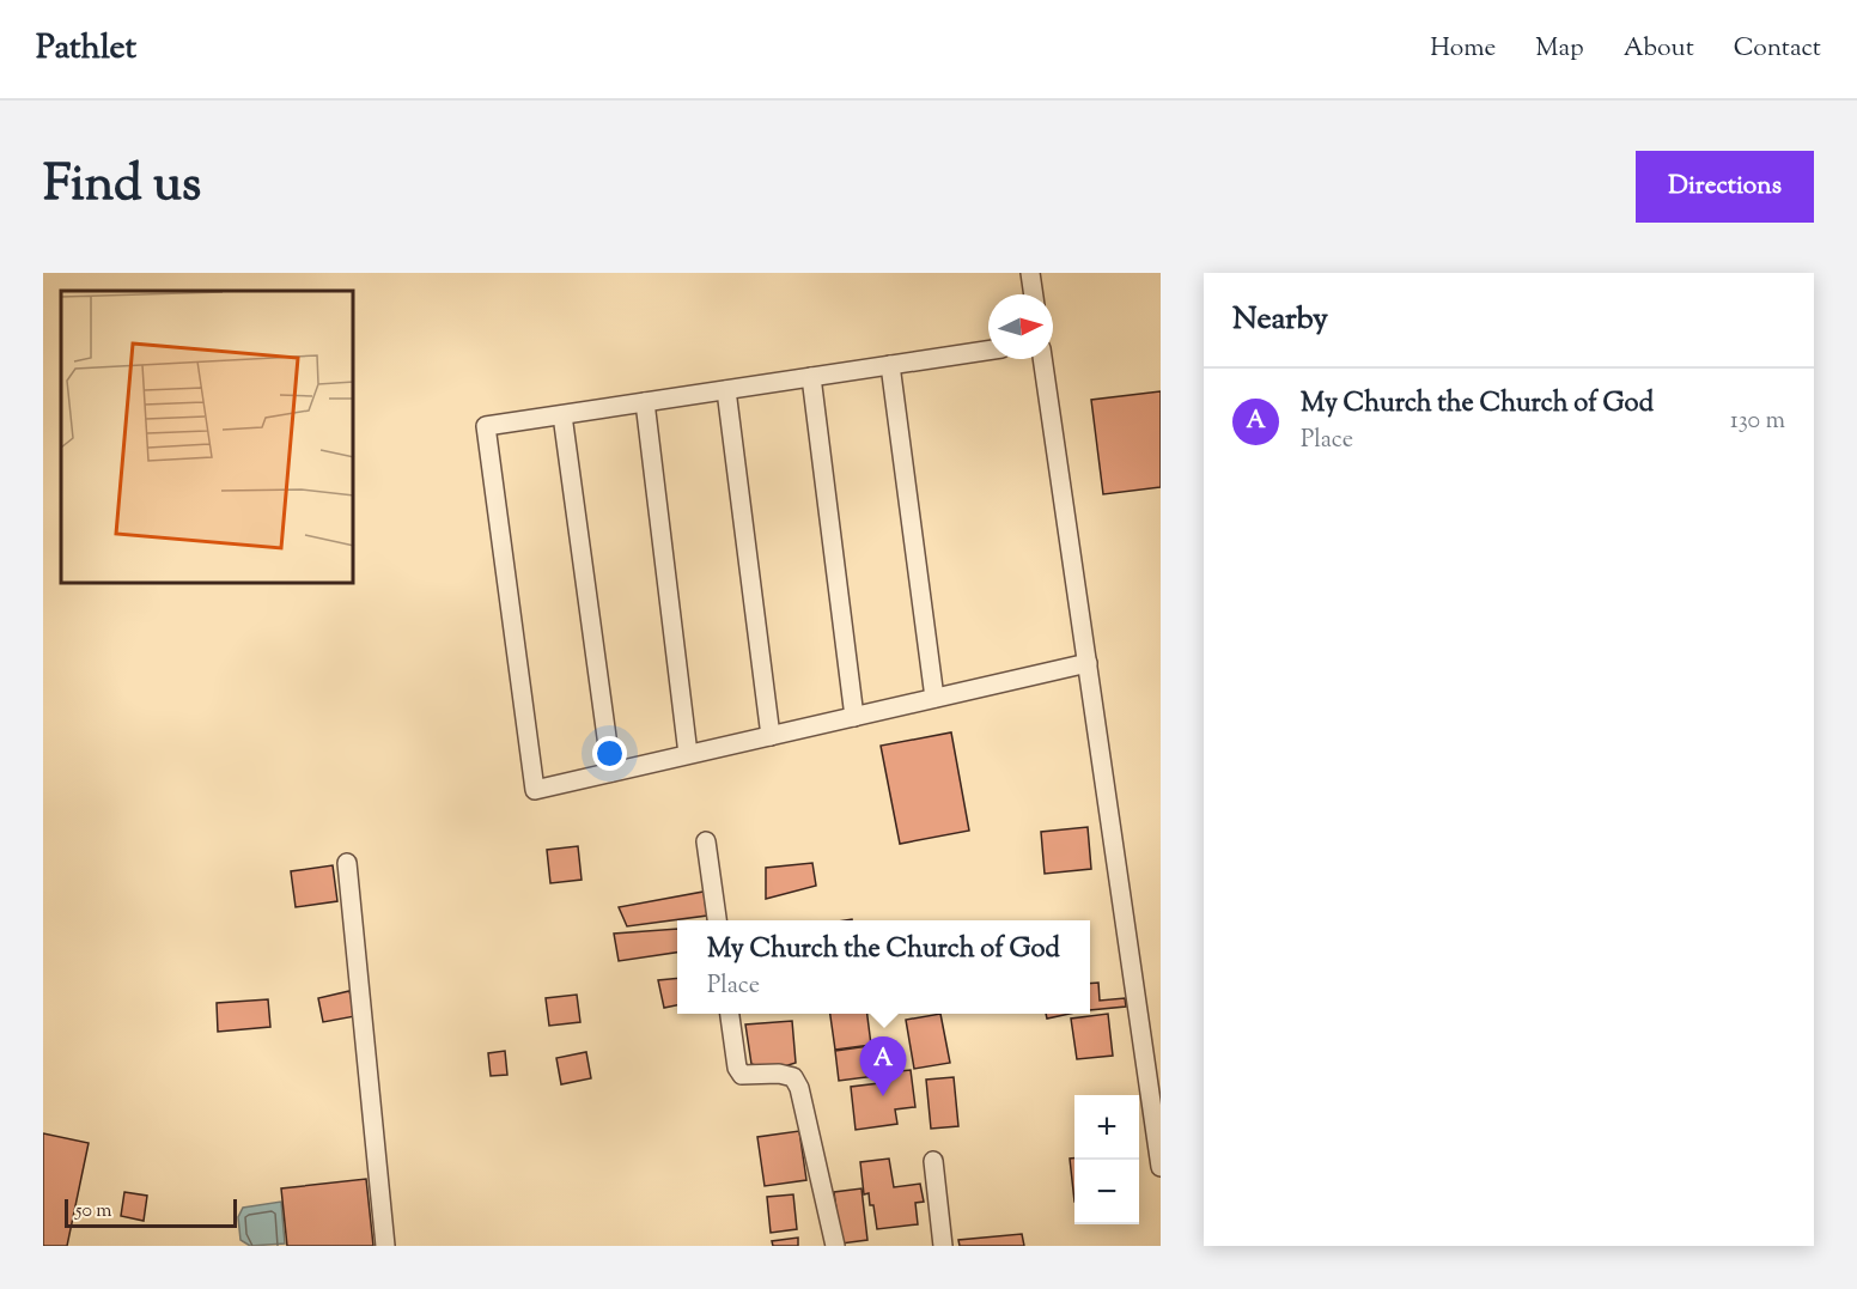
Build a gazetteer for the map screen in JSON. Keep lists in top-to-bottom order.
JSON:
{
  "scale_bar": "50 m",
  "north": "right",
  "page": {
    "header": "Pathlet",
    "nav": [
      "Home",
      "Map",
      "About",
      "Contact"
    ],
    "title": "Find us",
    "buttons": "Directions",
    "heading": "Nearby",
    "list": [
      {
        "mark": "A",
        "name": "My Church the Church of God",
        "note": "Place",
        "value": "130 m"
      }
    ],
    "popup": ["My Church the Church of God", "Place"],
    "pins": "A",
    "map_buttons": ["+", "−"],
    "scale": "50 m"
  }
}
